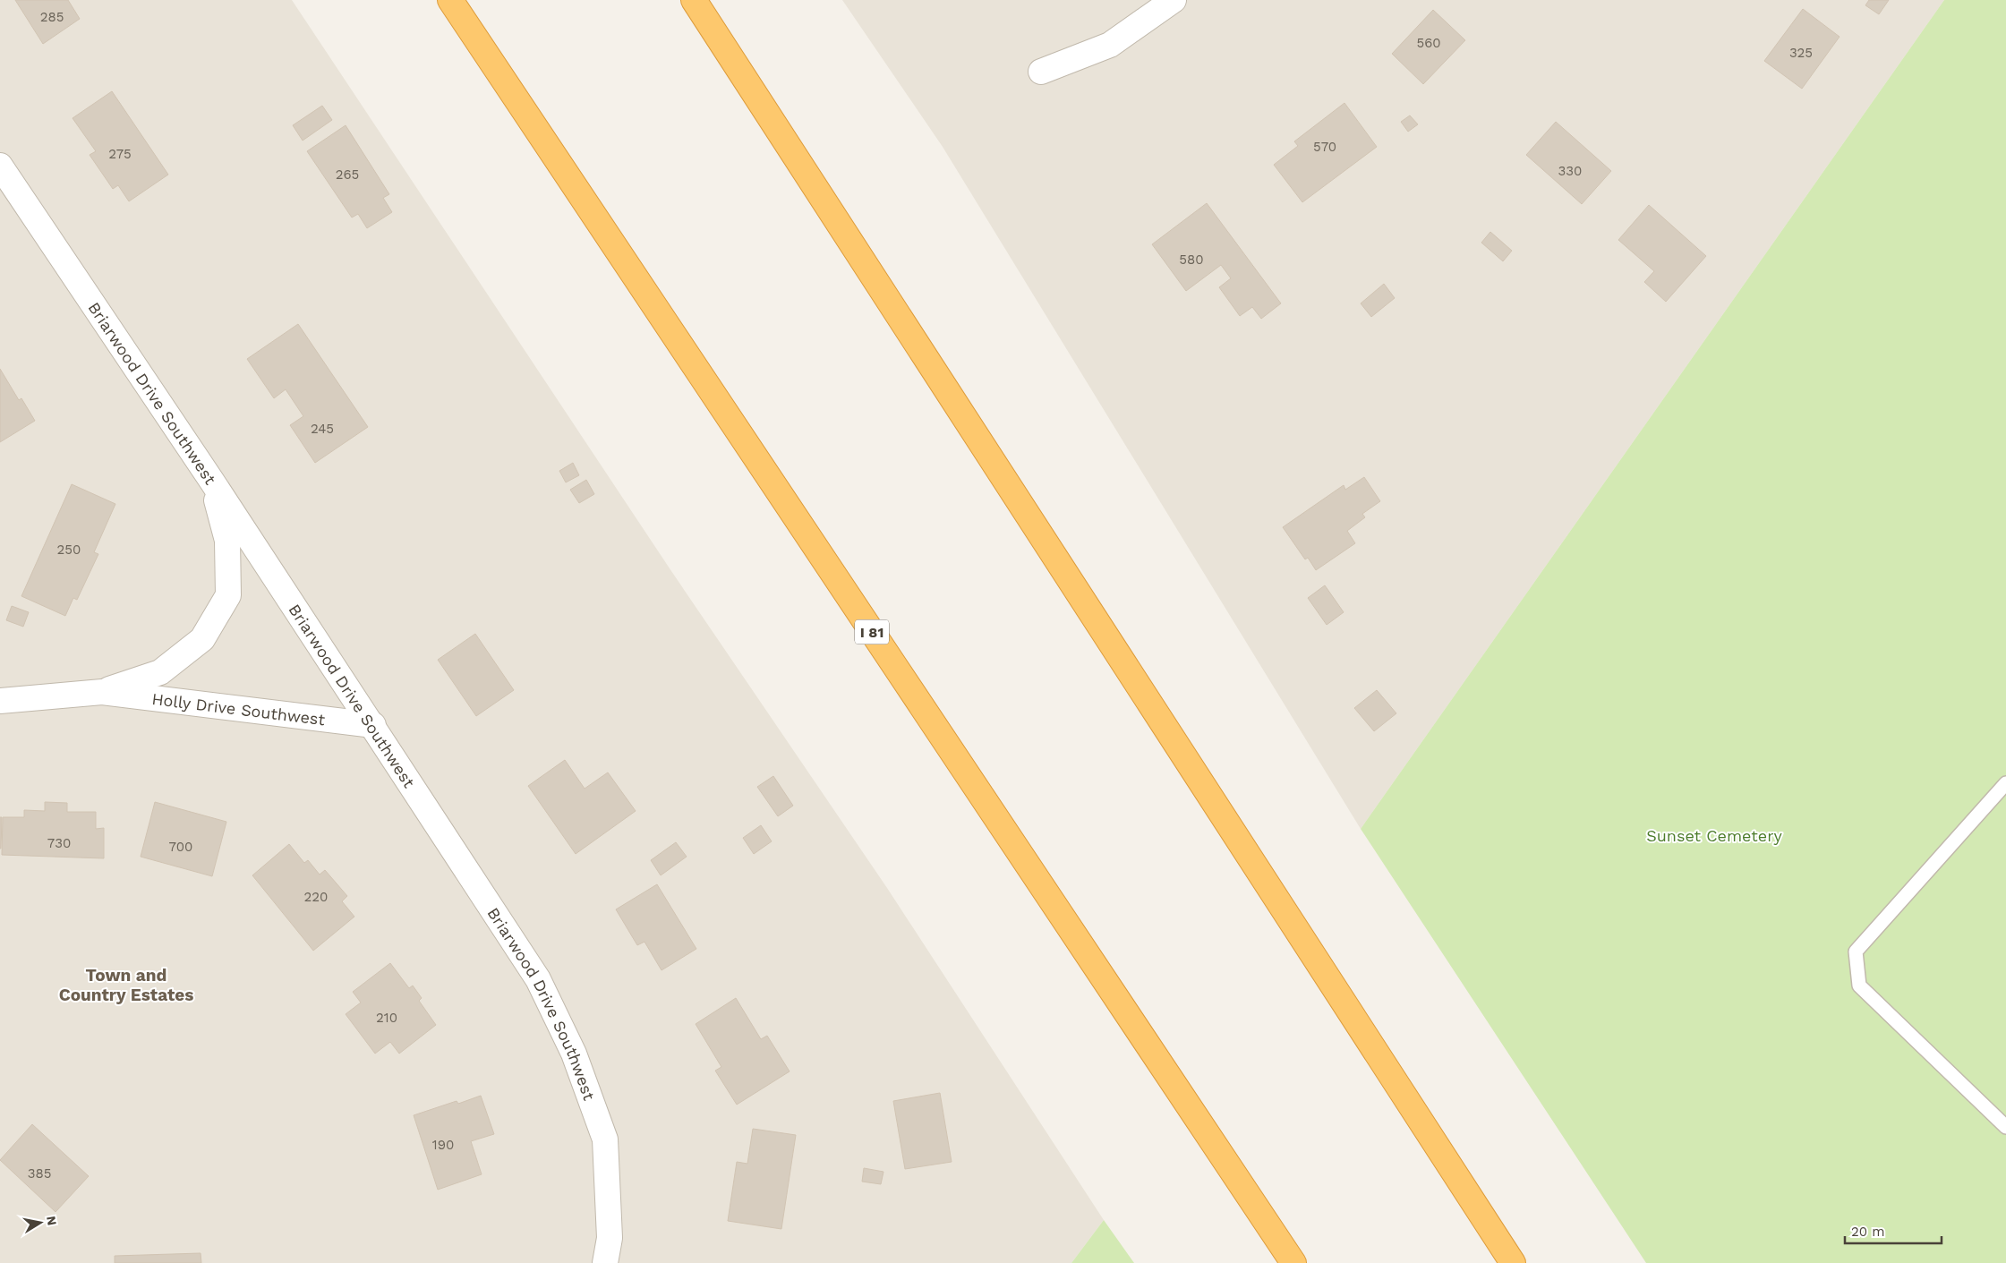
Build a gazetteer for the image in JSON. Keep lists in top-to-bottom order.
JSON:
{
  "streets": {
    "highway": ["I 81"],
    "street": ["Briarwood Drive Southwest", "Holly Drive Southwest"]
  },
  "crossings": [
    ["Briarwood Drive Southwest", "Holly Drive Southwest"]
  ],
  "districts": ["Town and Country Estates"],
  "parks": ["Sunset Cemetery"],
  "house_numbers": [
    "285",
    "560",
    "325",
    "570",
    "275",
    "330",
    "265",
    "580",
    "245",
    "250",
    "730",
    "700",
    "220",
    "210",
    "190",
    "385"
  ],
  "scale_bar": "20 m",
  "north": "right"
}
